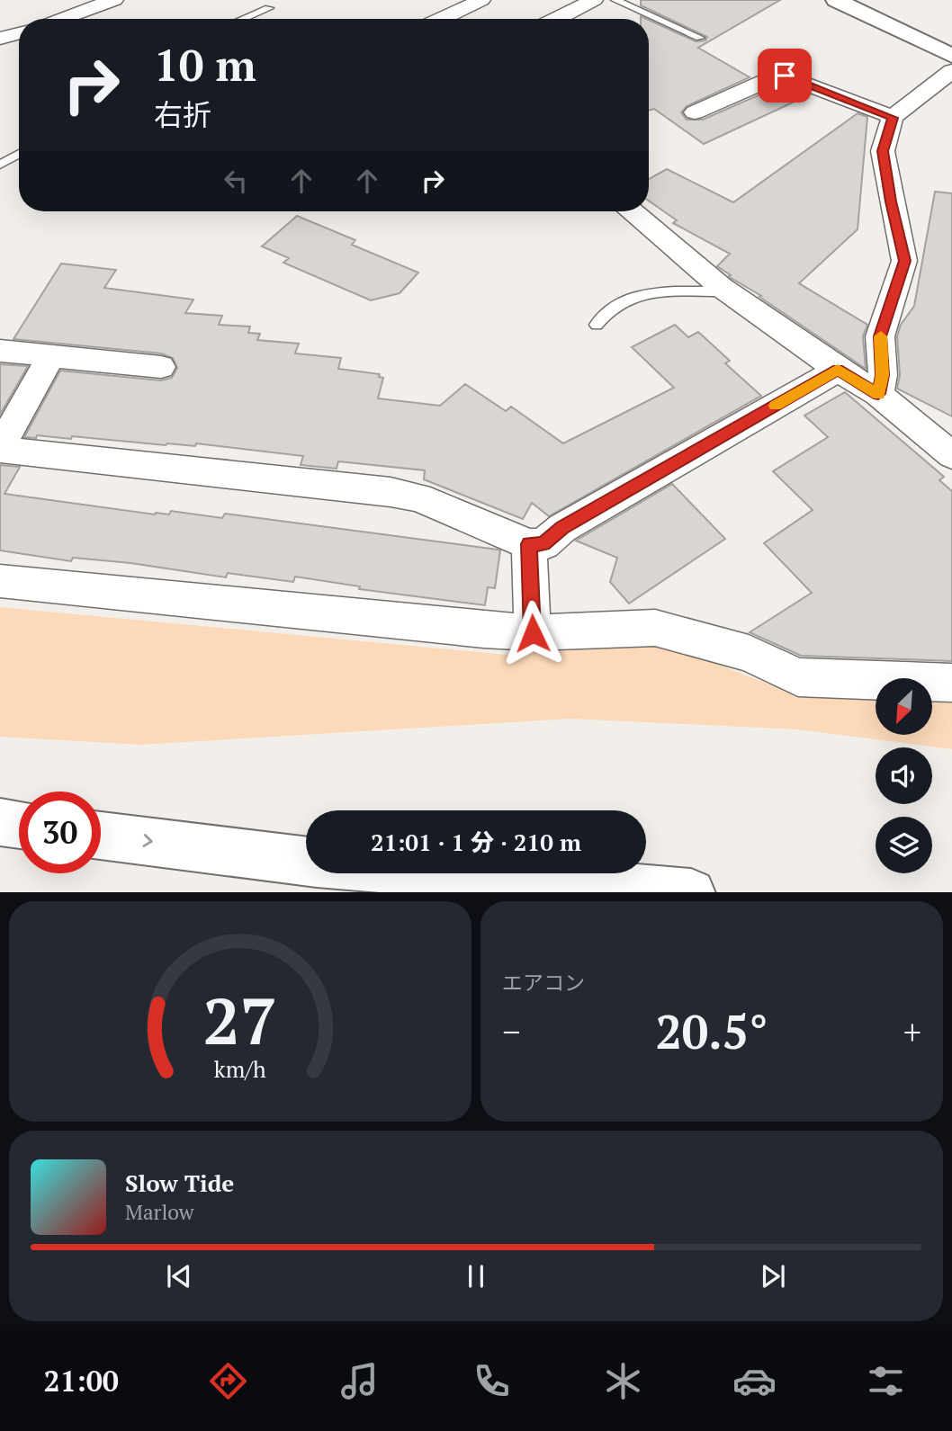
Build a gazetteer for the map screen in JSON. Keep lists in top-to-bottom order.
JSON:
{
  "north": "bottom left",
  "page": {
    "turn": ["10 m", "右折"],
    "limit": "30",
    "trip": "21:01 · 1 分 · 210 m",
    "tile": "エアコン",
    "heat": ["−", "20.5°", "+"],
    "song": ["Slow Tide", "Marlow"],
    "tabs": "21:00",
    "gauge": ["27", "km/h"]
  }
}
